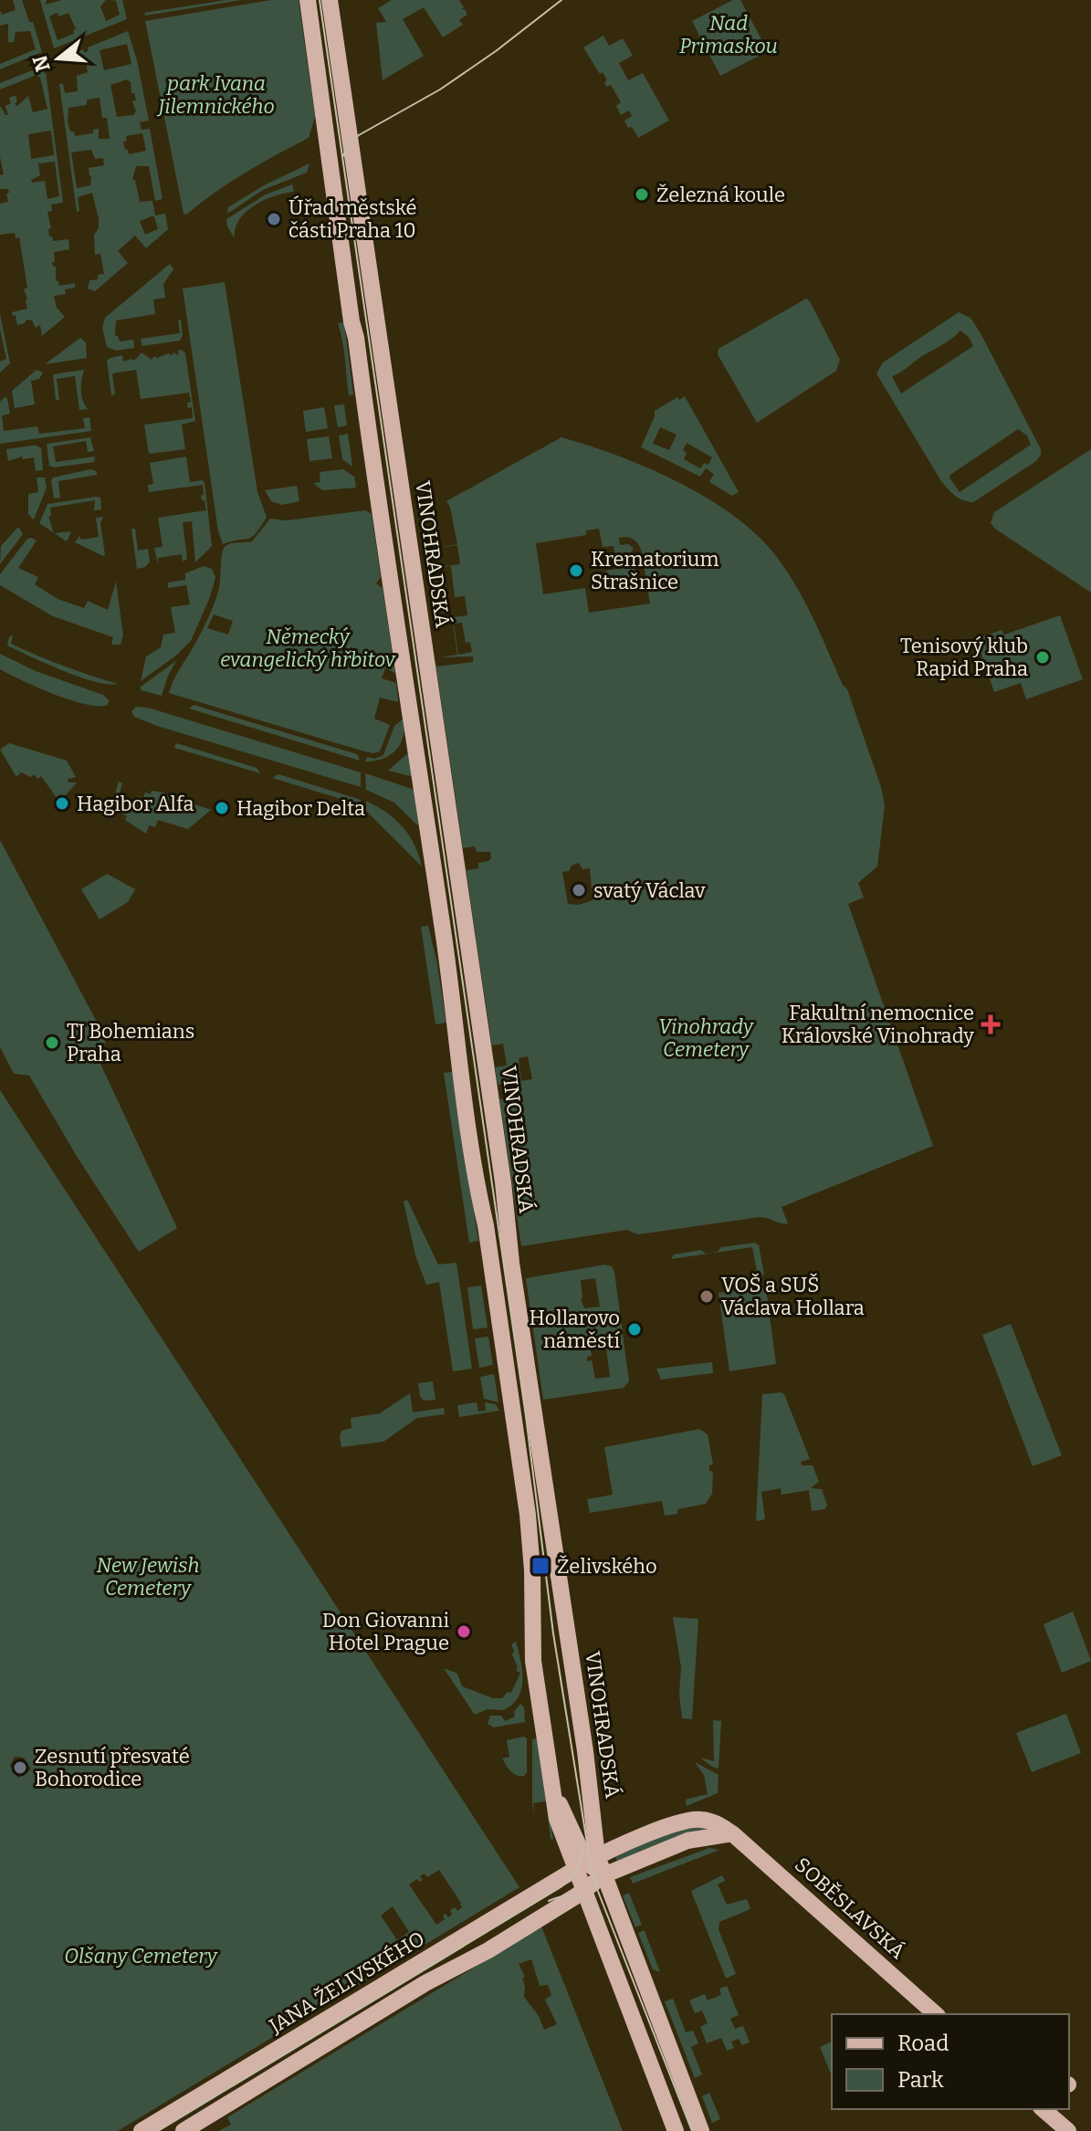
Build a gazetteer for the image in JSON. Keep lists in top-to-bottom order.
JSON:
{
  "streets": {
    "main road": ["VINOHRADSKÁ", "SOBĚSLAVSKÁ", "JANA ŽELIVSKÉHO"]
  },
  "crossings": [
    ["VINOHRADSKÁ", "SOBĚSLAVSKÁ"],
    ["VINOHRADSKÁ", "JANA ŽELIVSKÉHO"],
    ["SOBĚSLAVSKÁ", "JANA ŽELIVSKÉHO"]
  ],
  "parks": [
    "Nad Primaskou",
    "park Ivana Jilemnického",
    "Německý evangelický hřbitov",
    "Vinohrady Cemetery",
    "New Jewish Cemetery",
    "Olšany Cemetery"
  ],
  "places": {
    "other": [
      "Železná koule",
      "Úřad městské části Praha 10",
      "Krematorium Strašnice",
      "Tenisový klub Rapid Praha",
      "Hagibor Alfa",
      "Hagibor Delta",
      "svatý Václav",
      "TJ Bohemians Praha",
      "VOŠ a SUŠ Václava Hollara",
      "Hollarovo náměstí",
      "Don Giovanni Hotel Prague",
      "Zesnutí přesvaté Bohorodice"
    ],
    "health": ["Fakultní nemocnice Královské Vinohrady"],
    "transit": ["Želivského"]
  },
  "legend": ["Road", "Park"],
  "north": "left"
}
